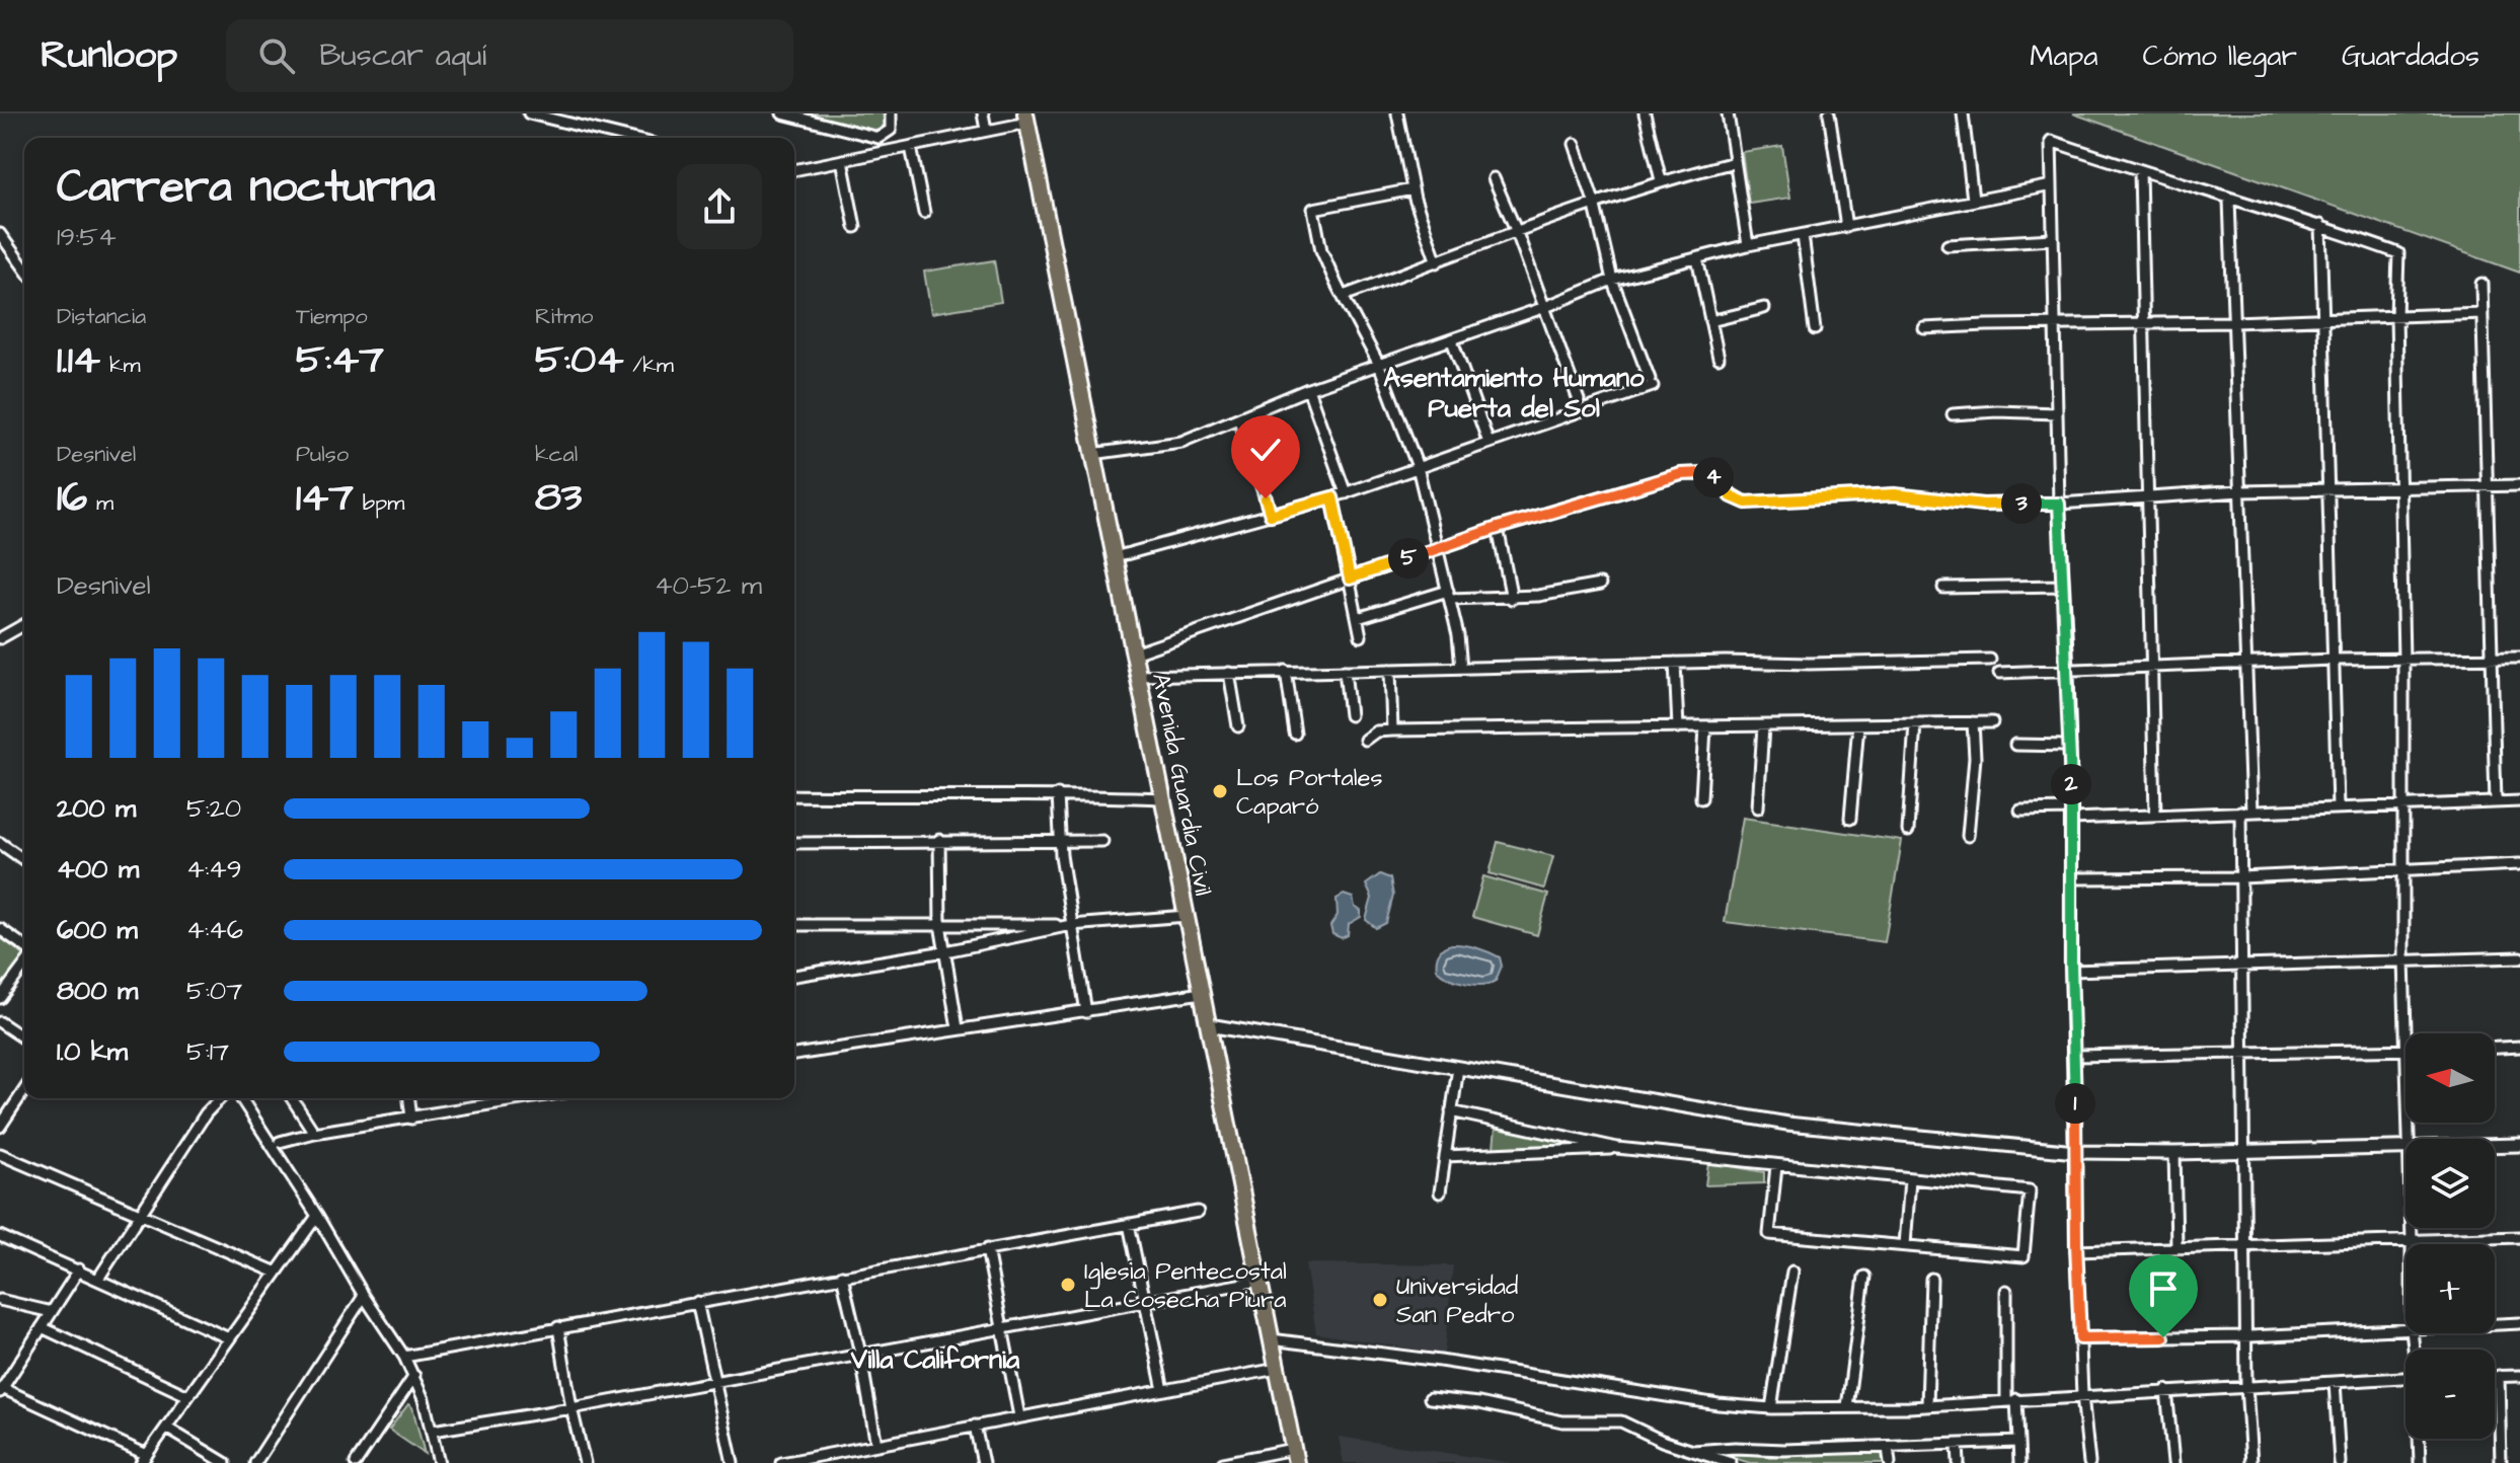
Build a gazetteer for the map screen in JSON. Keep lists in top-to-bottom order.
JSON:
{
  "streets": {
    "highway": ["Avenida Guardia Civil"]
  },
  "districts": ["Asentamiento Humano Puerta del Sol", "Villa California"],
  "places": ["Los Portales Caparó", "Iglesia Pentecostal La Cosecha Piura", "Universidad San Pedro"],
  "north": "left",
  "page": {
    "header": "Runloop",
    "search": "Buscar aquí",
    "nav": ["Mapa", "Cómo llegar", "Guardados"],
    "heading": ["Carrera nocturna", "19:54"],
    "stats": [
      ["Distancia", "1.14 km"],
      ["Tiempo", "5:47"],
      ["Ritmo", "5:04 /km"],
      ["Desnivel", "16 m"],
      ["Pulso", "147 bpm"],
      ["kcal", "83"]
    ],
    "pins": [
      "4",
      "3",
      "5",
      "2",
      "1"
    ],
    "chart": ["Desnivel", "40–52 m"],
    "list": [
      {
        "name": "200 m",
        "note": "5:20"
      },
      {
        "name": "400 m",
        "note": "4:49"
      },
      {
        "name": "600 m",
        "note": "4:46"
      },
      {
        "name": "800 m",
        "note": "5:07"
      },
      {
        "name": "1.0 km",
        "note": "5:17"
      }
    ],
    "map_buttons": ["+", "−"]
  }
}
